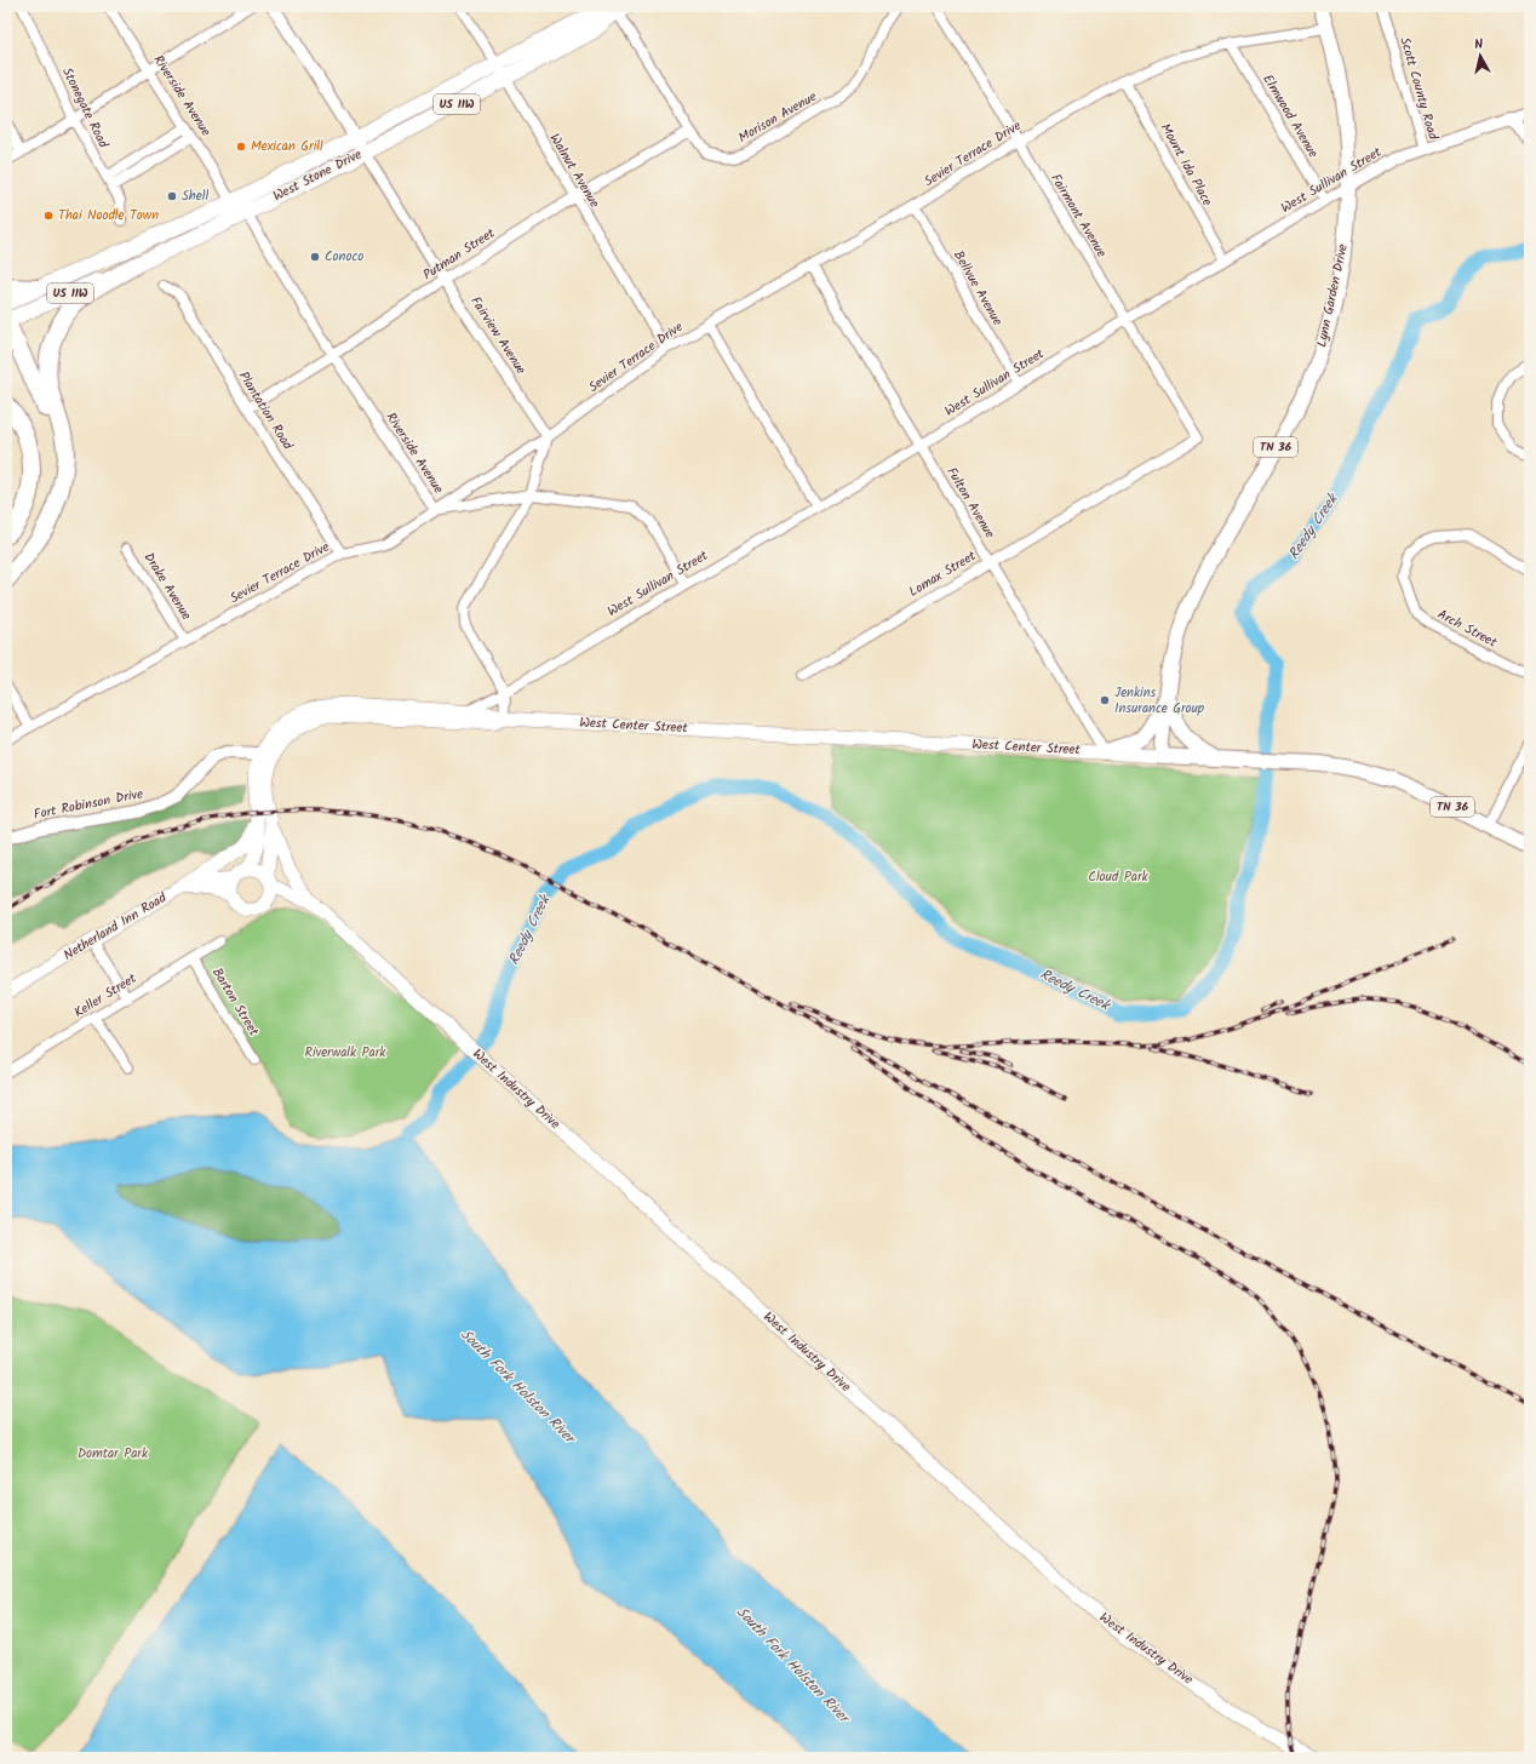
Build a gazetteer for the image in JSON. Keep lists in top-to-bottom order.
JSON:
{
  "streets": {
    "highway": ["US 11W", "West Stone Drive"],
    "main road": [
      "Lynn Garden Drive",
      "TN 36",
      "West Center Street",
      "Netherland Inn Road",
      "West Industry Drive"
    ],
    "street": [
      "Scott County Road",
      "Riverside Avenue",
      "Stonegate Road",
      "Elmwood Avenue",
      "Morison Avenue",
      "Sevier Terrace Drive",
      "Mount Ida Place",
      "Walnut Avenue",
      "West Sullivan Street",
      "Fairmont Avenue",
      "Putman Street",
      "Bellvue Avenue",
      "Fairview Avenue",
      "Plantation Road",
      "Fulton Avenue",
      "Lomax Street",
      "Drake Avenue",
      "Arch Street",
      "Fort Robinson Drive",
      "Keller Street",
      "Barton Street"
    ]
  },
  "crossings": [
    ["Scott County Road", "West Sullivan Street"],
    ["Riverside Avenue", "Sevier Terrace Drive"],
    ["Riverside Avenue", "West Stone Drive"],
    ["Riverside Avenue", "West Sullivan Street"],
    ["Riverside Avenue", "Putman Street"],
    ["Elmwood Avenue", "Sevier Terrace Drive"],
    ["Elmwood Avenue", "West Sullivan Street"],
    ["Morison Avenue", "West Stone Drive"],
    ["Morison Avenue", "Putman Street"],
    ["Sevier Terrace Drive", "Mount Ida Place"],
    ["Sevier Terrace Drive", "Walnut Avenue"],
    ["Sevier Terrace Drive", "Fairmont Avenue"],
    ["Sevier Terrace Drive", "Bellvue Avenue"],
    ["Sevier Terrace Drive", "Lynn Garden Drive"],
    ["Sevier Terrace Drive", "Fairview Avenue"],
    ["Sevier Terrace Drive", "Plantation Road"],
    ["Sevier Terrace Drive", "Fulton Avenue"],
    ["Sevier Terrace Drive", "Drake Avenue"],
    ["Mount Ida Place", "West Sullivan Street"],
    ["Walnut Avenue", "West Stone Drive"],
    ["Walnut Avenue", "Putman Street"],
    ["West Stone Drive", "Fairview Avenue"],
    ["West Sullivan Street", "Fairmont Avenue"],
    ["West Sullivan Street", "Bellvue Avenue"],
    ["West Sullivan Street", "Lynn Garden Drive"],
    ["West Sullivan Street", "Fulton Avenue"],
    ["West Sullivan Street", "West Center Street"],
    ["Fairmont Avenue", "Lomax Street"],
    ["Putman Street", "Fairview Avenue"],
    ["Putman Street", "Plantation Road"],
    ["Lynn Garden Drive", "West Center Street"],
    ["Fulton Avenue", "Lomax Street"],
    ["Fulton Avenue", "West Center Street"],
    ["West Center Street", "Fort Robinson Drive"],
    ["West Center Street", "Netherland Inn Road"],
    ["West Center Street", "West Industry Drive"],
    ["Netherland Inn Road", "West Industry Drive"],
    ["Keller Street", "Barton Street"]
  ],
  "water": ["Reedy Creek", "South Fork Holston River"],
  "parks": ["Cloud Park", "Riverwalk Park", "Domtar Park"],
  "places": [
    "Mexican Grill",
    "Shell",
    "Thai Noodle Town",
    "Conoco",
    "Jenkins Insurance Group"
  ],
  "north": "top"
}
